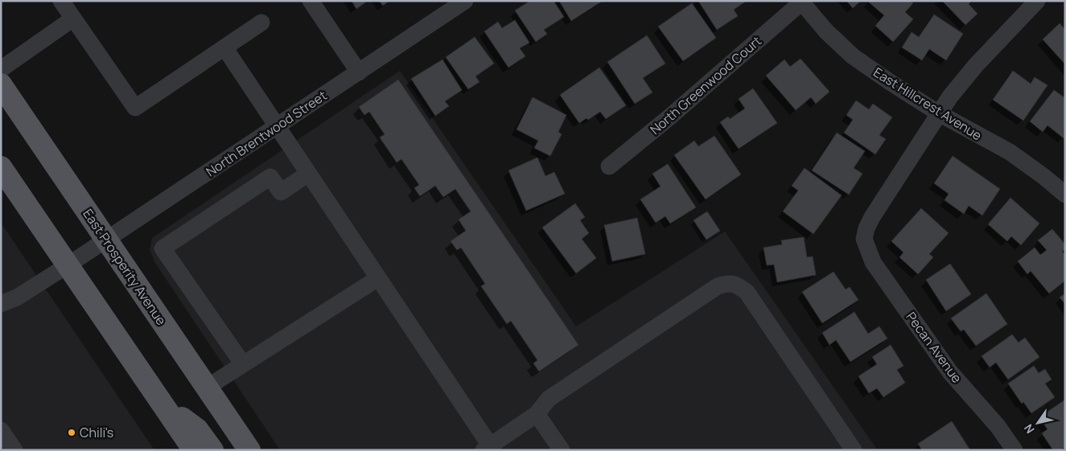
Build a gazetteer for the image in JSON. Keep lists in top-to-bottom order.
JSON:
{
  "streets": {
    "main road": ["East Prosperity Avenue"],
    "street": [
      "North Greenwood Court",
      "East Hillcrest Avenue",
      "North Brentwood Street",
      "Pecan Avenue"
    ]
  },
  "crossings": [
    ["North Greenwood Court", "East Hillcrest Avenue"],
    ["East Hillcrest Avenue", "Pecan Avenue"],
    ["North Brentwood Street", "East Prosperity Avenue"]
  ],
  "places": ["Chili's"],
  "north": "bottom left"
}
